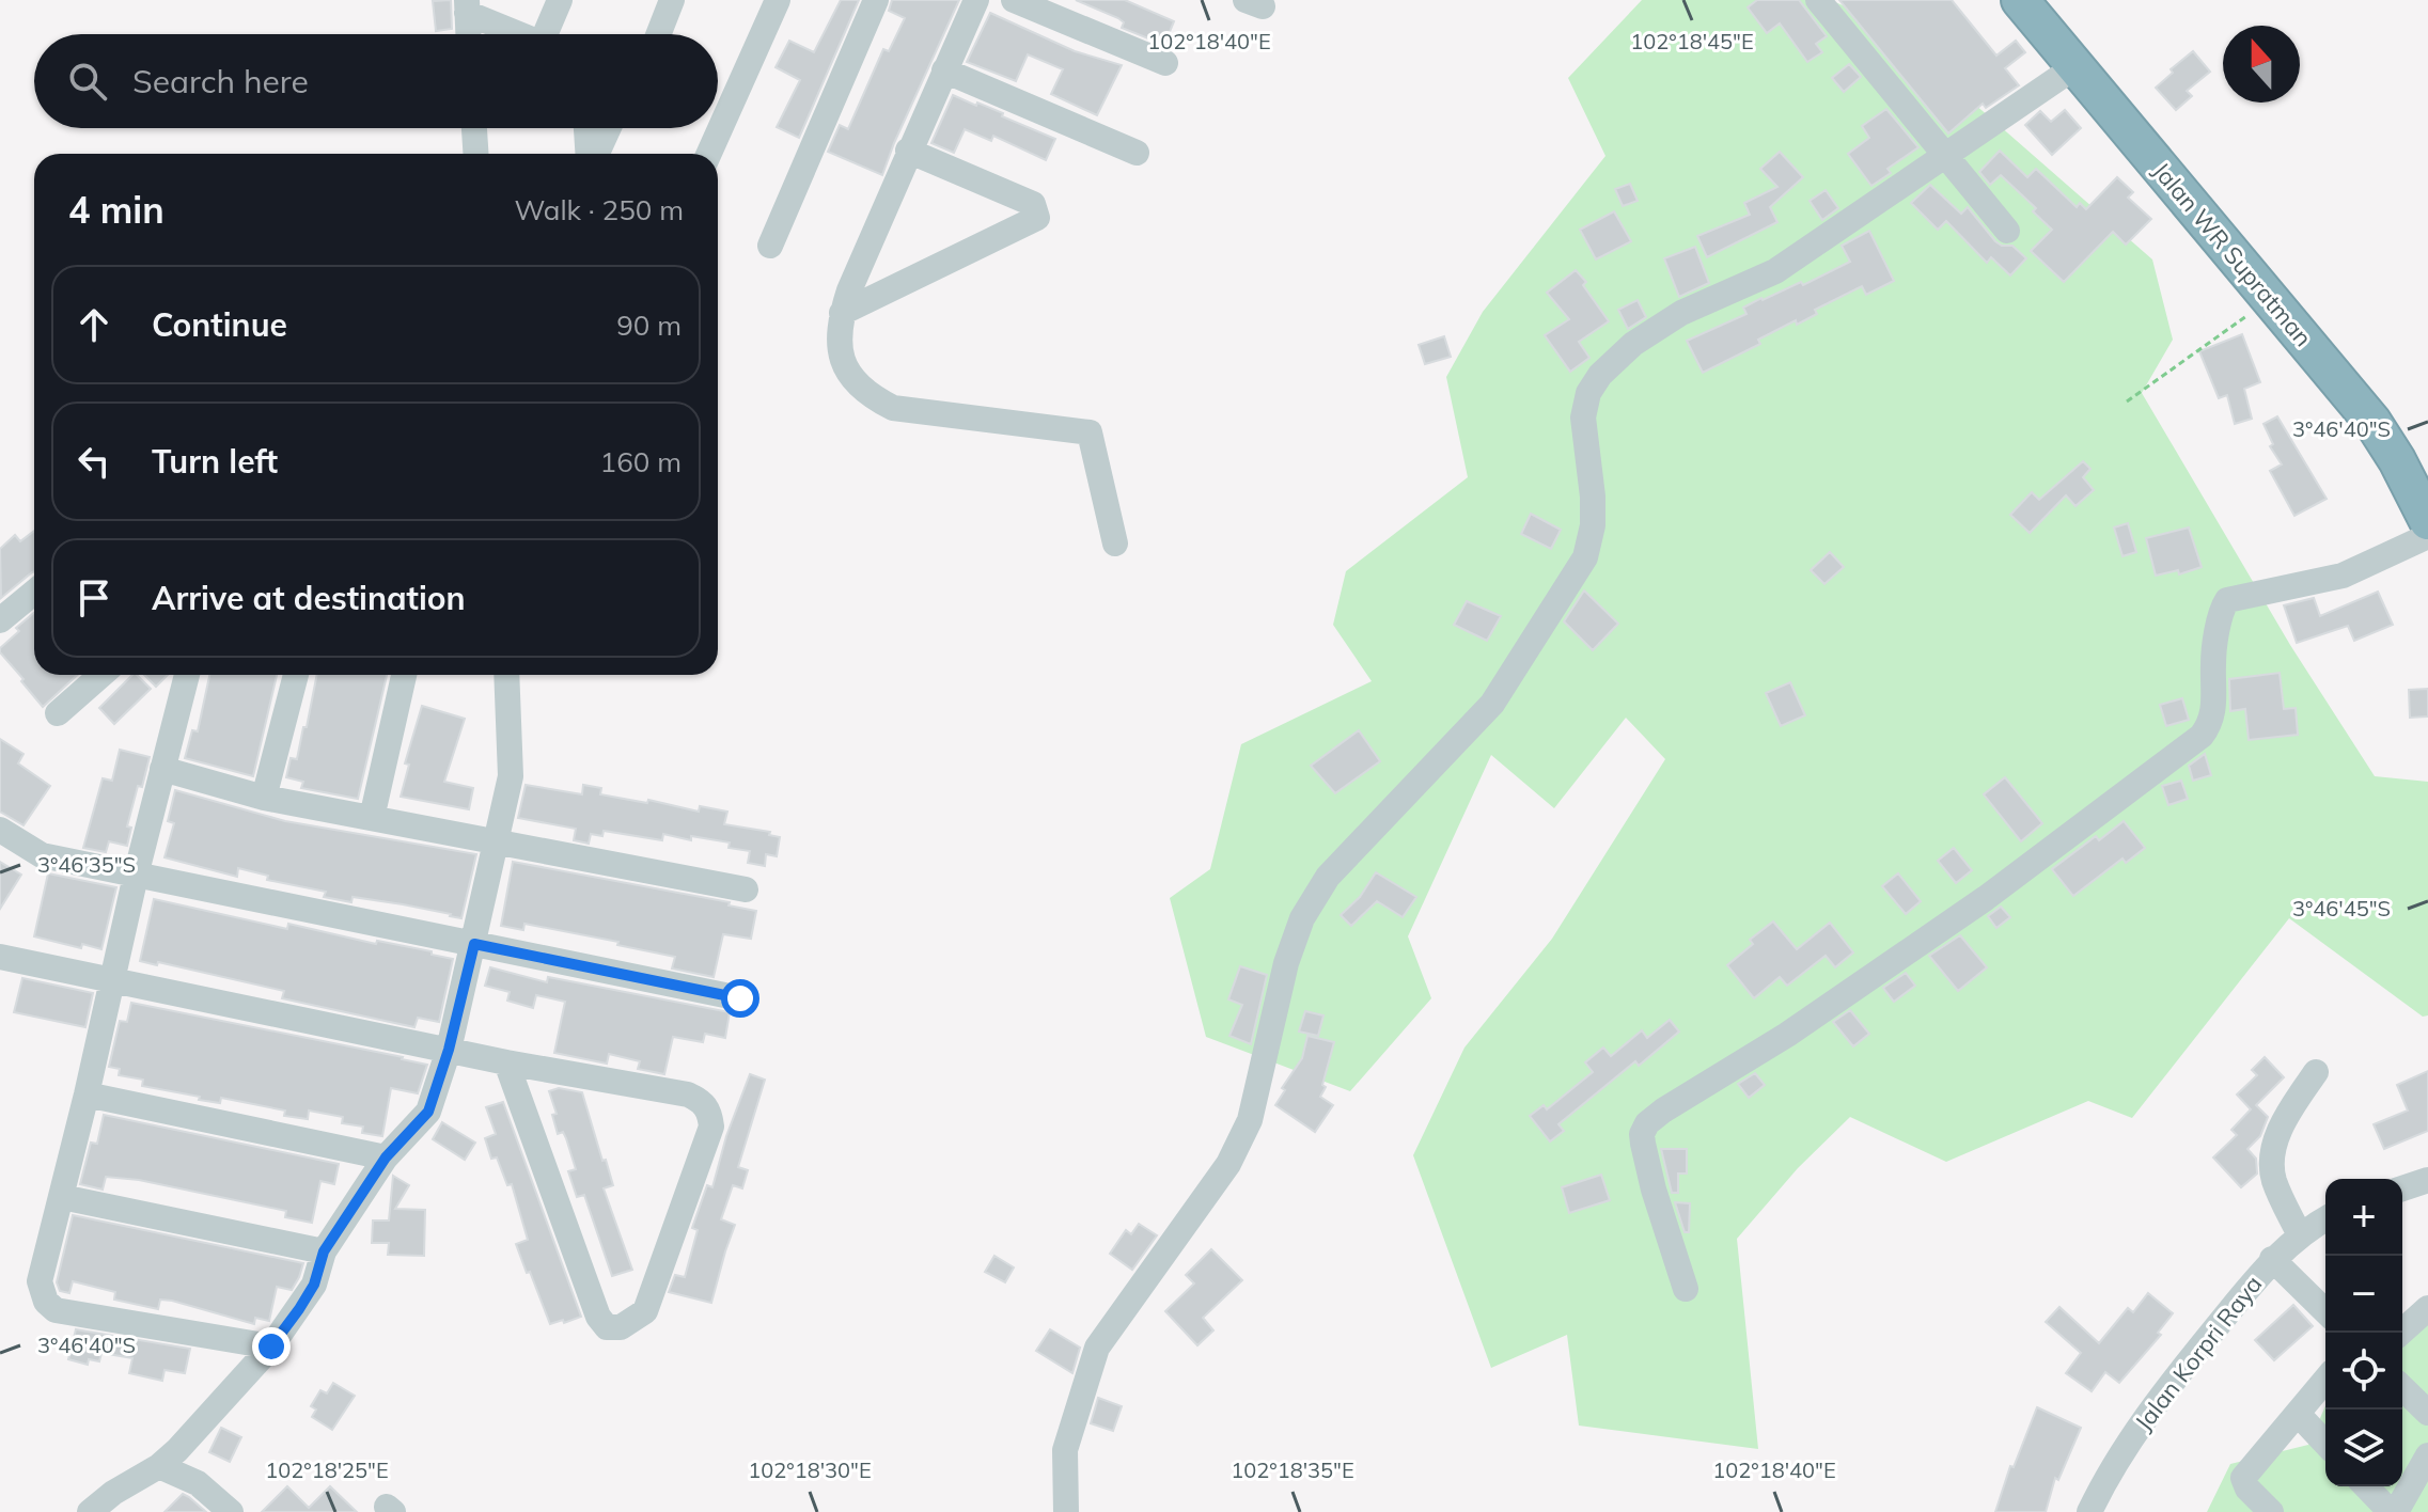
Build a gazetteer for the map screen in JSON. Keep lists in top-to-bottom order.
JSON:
{
  "streets": {
    "highway": ["Jalan WR Supratman"],
    "street": ["Jalan Korpri Raya"]
  },
  "north": "top",
  "page": {
    "search": "Search here",
    "heading": ["4 min", "Walk · 250 m"],
    "list": [
      ["Continue", "90 m"],
      ["Turn left", "160 m"],
      "Arrive at destination"
    ],
    "map_buttons": ["+", "−"]
  },
  "coordinates": [
    "102°18'40\"E",
    "102°18'45\"E",
    "3°46'40\"S",
    "3°46'35\"S",
    "3°46'45\"S",
    "102°18'25\"E",
    "102°18'30\"E",
    "102°18'35\"E"
  ]
}
